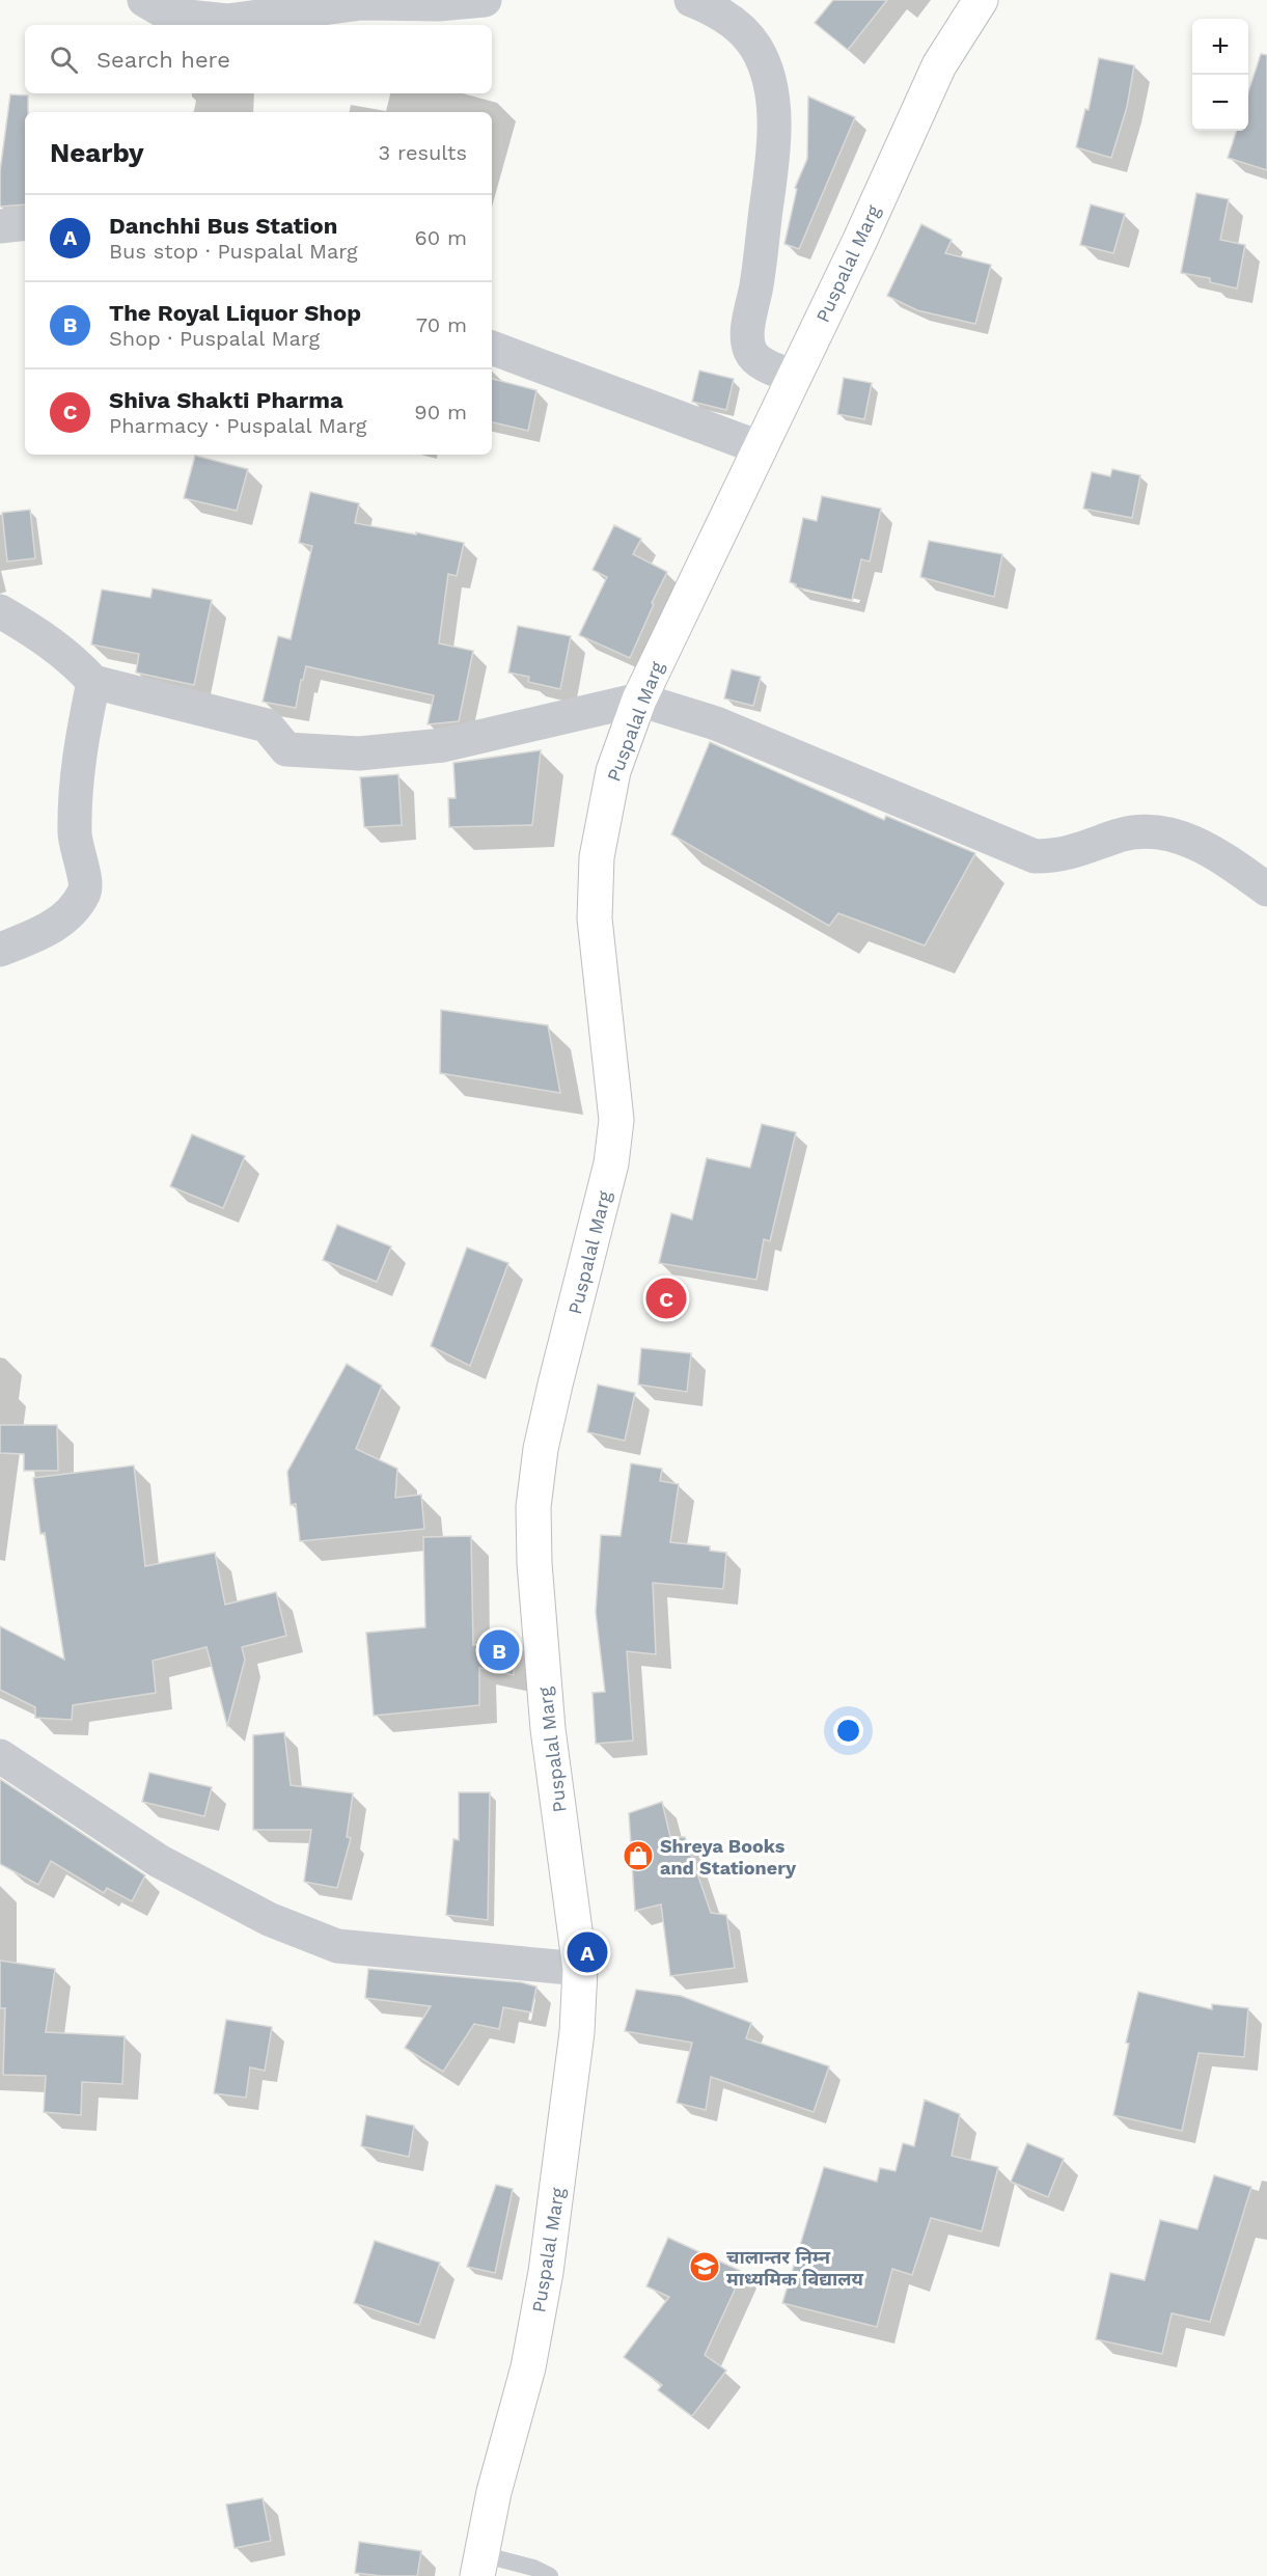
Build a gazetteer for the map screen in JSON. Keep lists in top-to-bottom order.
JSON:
{
  "streets": {
    "main road": ["Puspalal Marg"]
  },
  "places": {
    "shop": ["Shreya Books and Stationery"],
    "school or university": ["चालान्तर निम्न माध्यमिक विद्यालय"]
  },
  "page": {
    "map_buttons": ["+", "−"],
    "search": "Search here",
    "heading": ["Nearby", "3 results"],
    "list": [
      {
        "mark": "A",
        "name": "Danchhi Bus Station",
        "note": "Bus stop · Puspalal Marg",
        "value": "60 m"
      },
      {
        "mark": "B",
        "name": "The Royal Liquor Shop",
        "note": "Shop · Puspalal Marg",
        "value": "70 m"
      },
      {
        "mark": "C",
        "name": "Shiva Shakti Pharma",
        "note": "Pharmacy · Puspalal Marg",
        "value": "90 m"
      }
    ],
    "pins": ["C", "B", "A"]
  }
}
